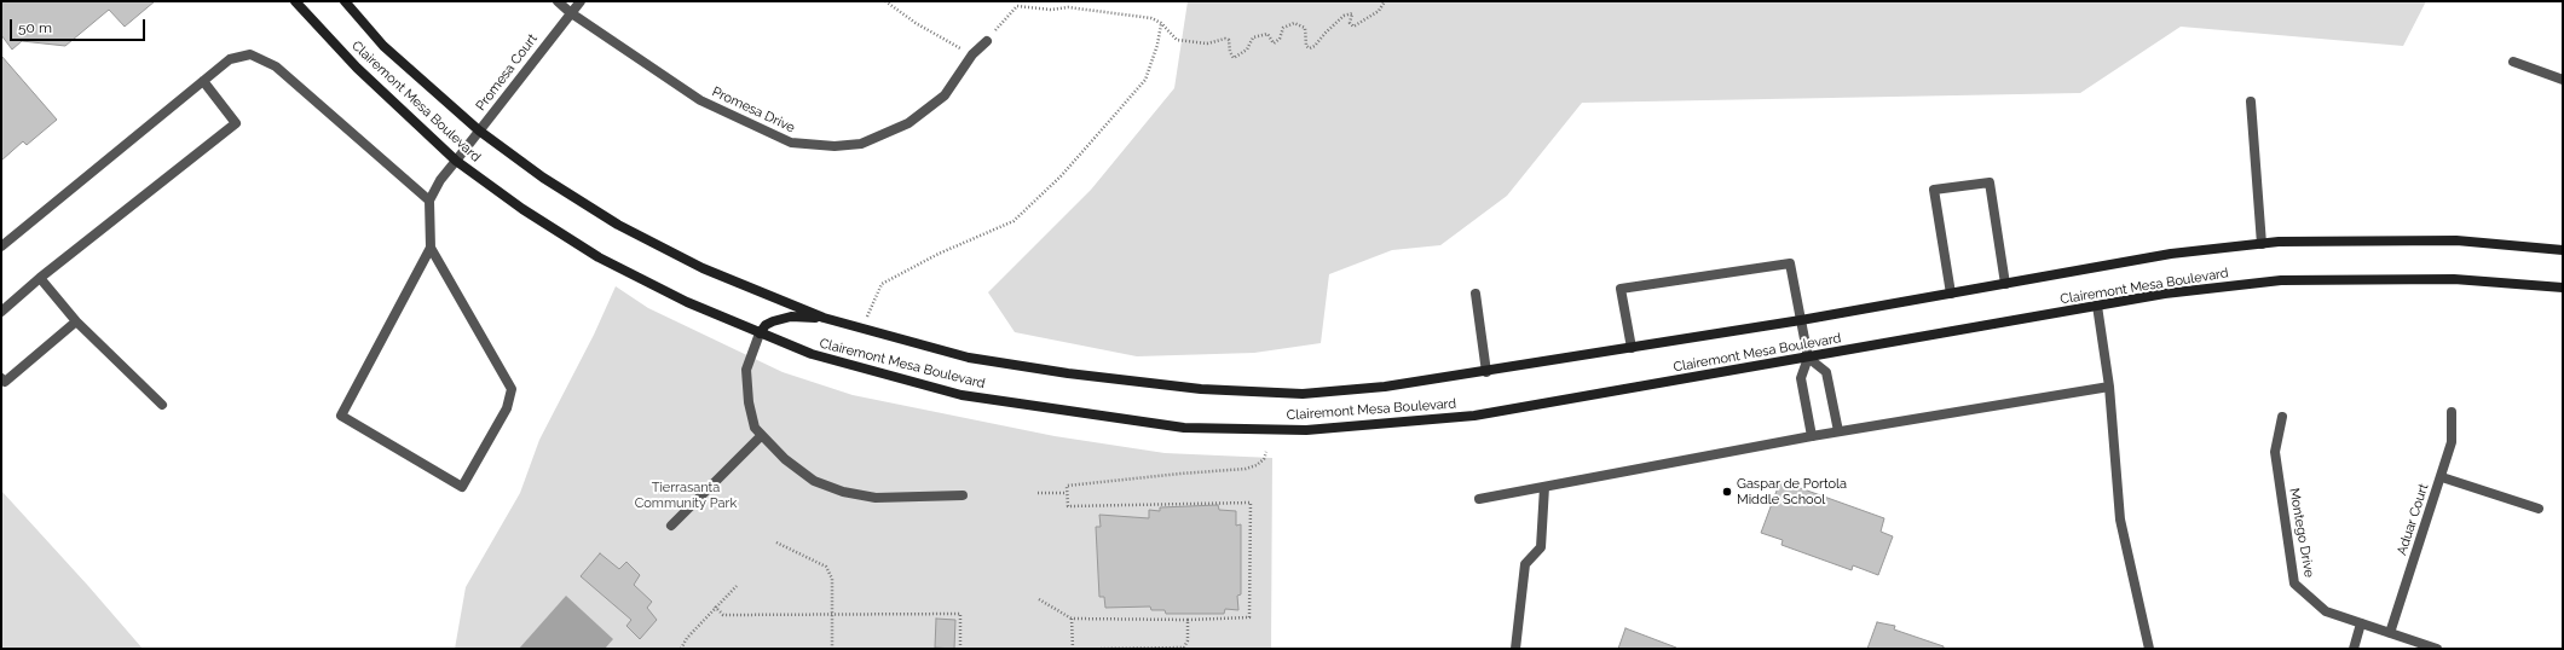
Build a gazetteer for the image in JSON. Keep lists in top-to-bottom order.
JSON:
{
  "streets": {
    "main road": ["Clairemont Mesa Boulevard"],
    "street": [
      "Promesa Court",
      "Promesa Drive",
      "Aduar Court",
      "Montego Drive"
    ]
  },
  "crossings": [
    ["Promesa Court", "Clairemont Mesa Boulevard"],
    ["Promesa Court", "Promesa Drive"],
    ["Aduar Court", "Montego Drive"]
  ],
  "parks": ["Tierrasanta Community Park"],
  "places": ["Gaspar de Portola Middle School"],
  "scale_bar": "50 m"
}
